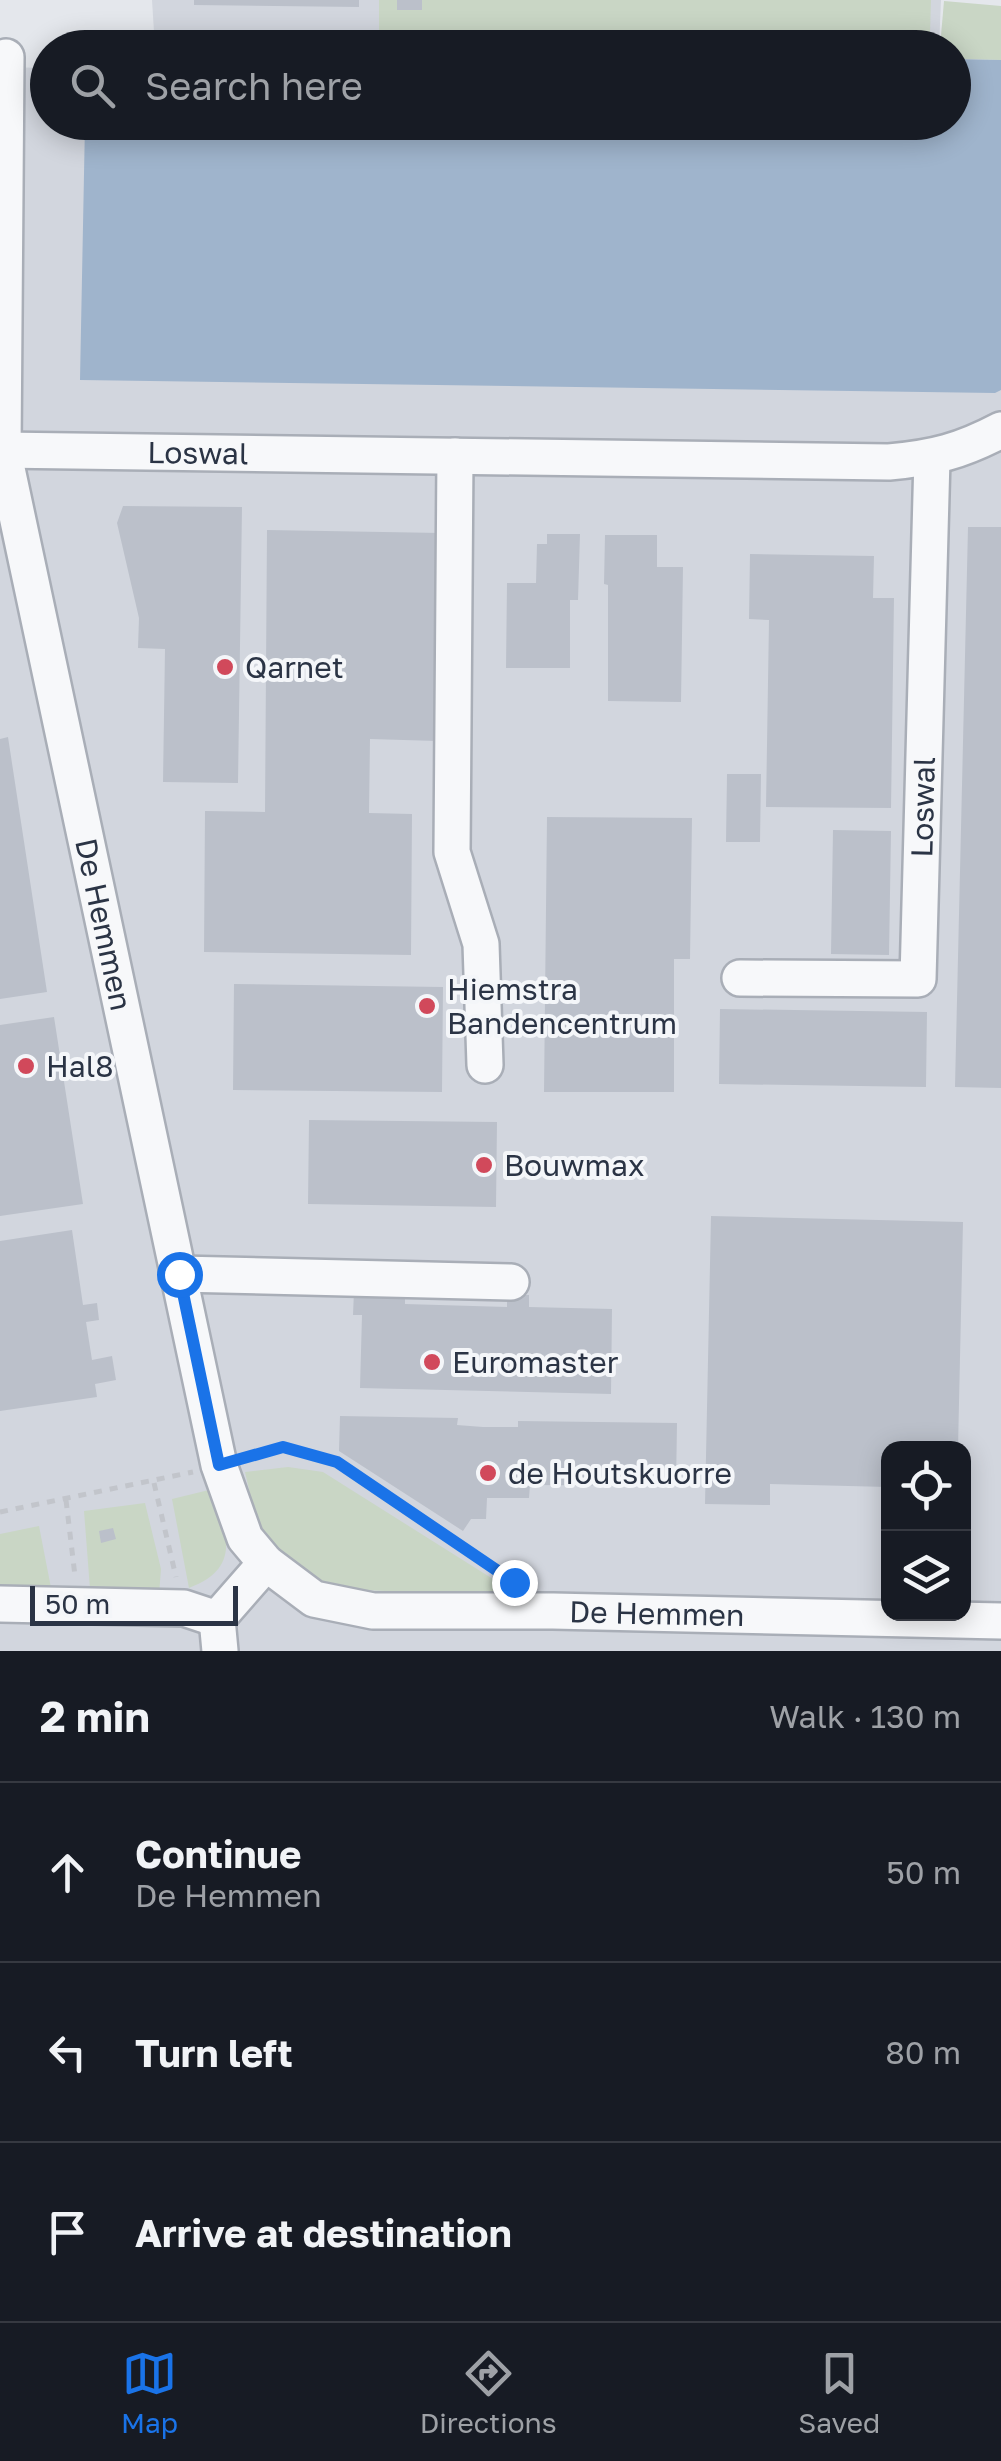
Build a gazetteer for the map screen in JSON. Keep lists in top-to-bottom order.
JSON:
{
  "streets": {
    "street": ["Loswal", "De Hemmen"]
  },
  "crossings": [
    ["Loswal", "De Hemmen"]
  ],
  "places": [
    "Qarnet",
    "Hiemstra Bandencentrum",
    "Hal8",
    "Bouwmax",
    "Euromaster",
    "de Houtskuorre"
  ],
  "scale_bar": "50 m",
  "page": {
    "search": "Search here",
    "scale": "50 m",
    "heading": ["2 min", "Walk · 130 m"],
    "list": [
      ["Continue", "De Hemmen", "50 m"],
      ["Turn left", "80 m"],
      "Arrive at destination"
    ],
    "nav": ["Map", "Directions", "Saved"]
  }
}
